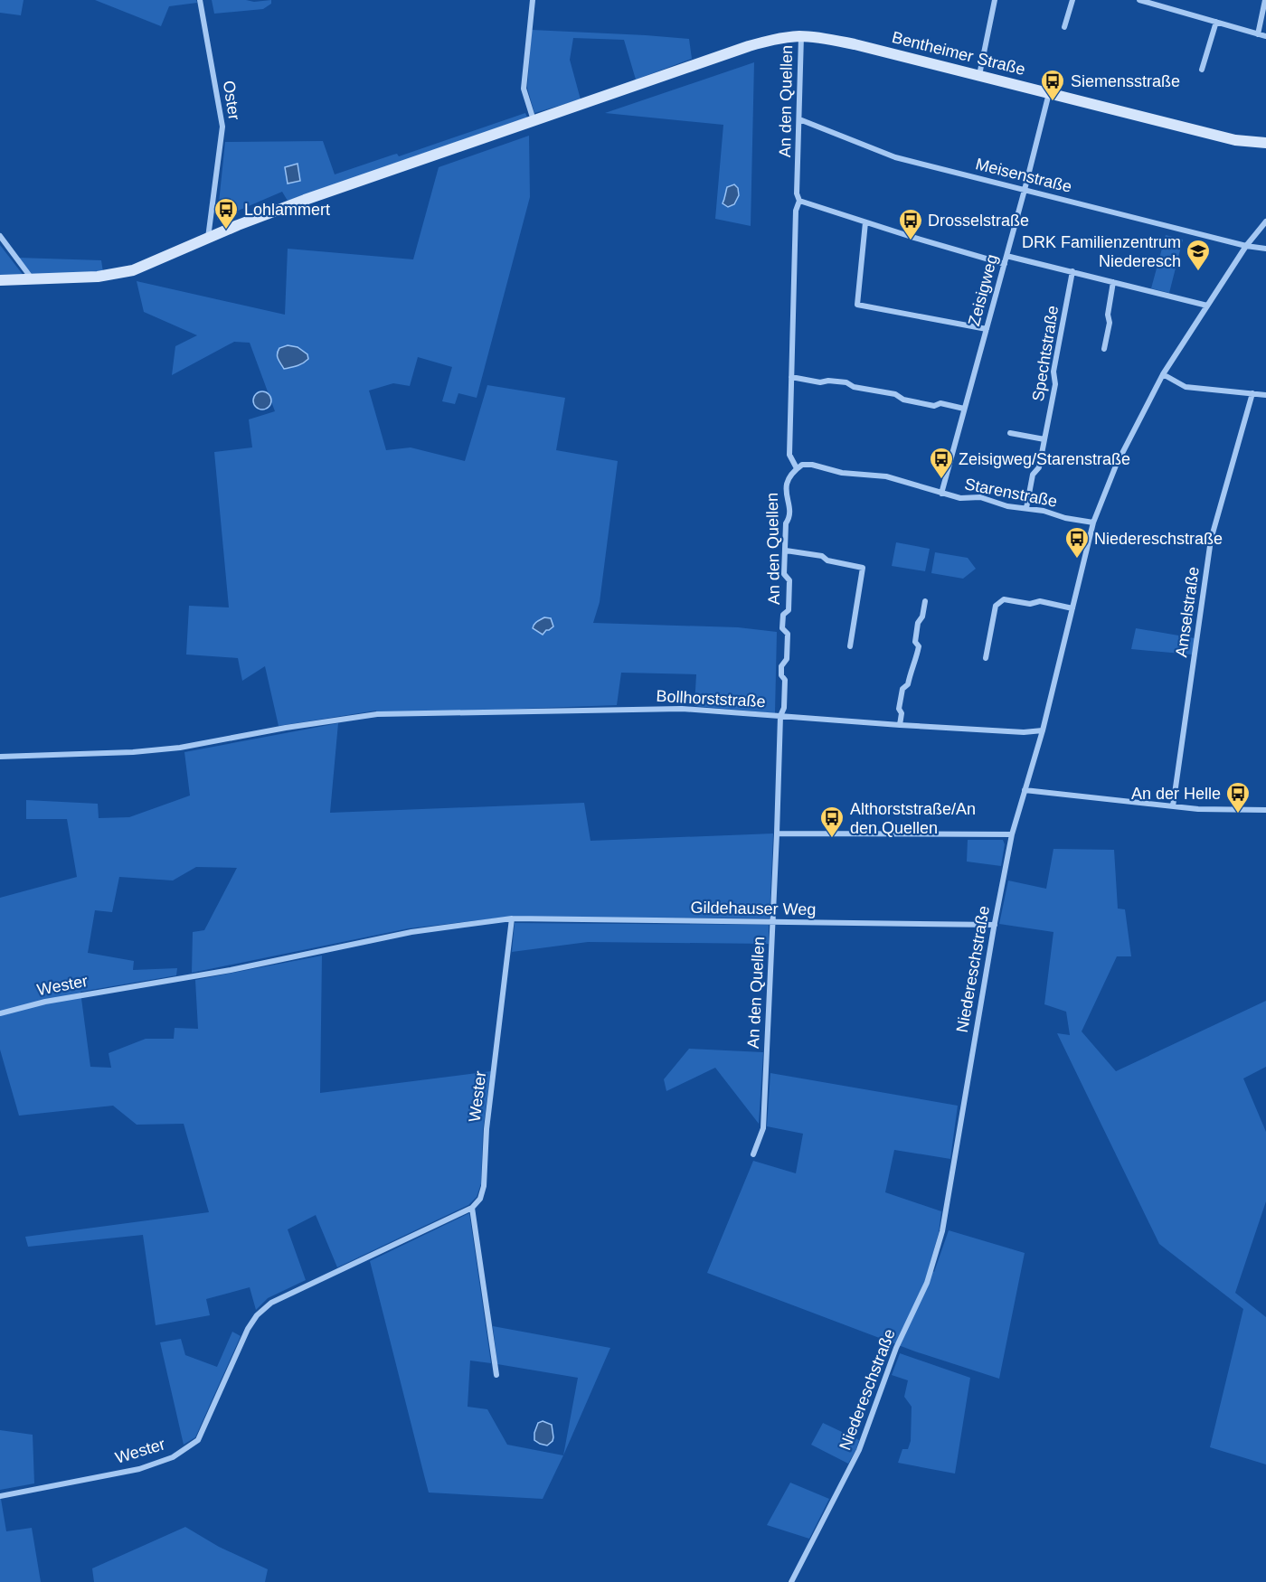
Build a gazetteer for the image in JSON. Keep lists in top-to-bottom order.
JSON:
{
  "streets": {
    "main road": ["Bentheimer Straße"],
    "street": [
      "Oster",
      "An den Quellen",
      "Meisenstraße",
      "Zeisigweg",
      "Spechtstraße",
      "Starenstraße",
      "Amselstraße",
      "Bollhorststraße",
      "Gildehauser Weg",
      "Niedereschstraße",
      "Wester"
    ]
  },
  "crossings": [
    ["Bentheimer Straße", "Oster"],
    ["Bentheimer Straße", "An den Quellen"],
    ["Bentheimer Straße", "Zeisigweg"],
    ["An den Quellen", "Meisenstraße"],
    ["An den Quellen", "Starenstraße"],
    ["An den Quellen", "Bollhorststraße"],
    ["An den Quellen", "Gildehauser Weg"],
    ["Meisenstraße", "Zeisigweg"],
    ["Meisenstraße", "Niedereschstraße"],
    ["Zeisigweg", "Starenstraße"],
    ["Spechtstraße", "Starenstraße"],
    ["Starenstraße", "Niedereschstraße"],
    ["Bollhorststraße", "Niedereschstraße"],
    ["Gildehauser Weg", "Niedereschstraße"],
    ["Gildehauser Weg", "Wester"]
  ],
  "places": {
    "bus stop": [
      "Siemensstraße",
      "Lohlammert",
      "Drosselstraße",
      "Zeisigweg/Starenstraße",
      "Niedereschstraße",
      "An der Helle",
      "Althorststraße/An den Quellen"
    ],
    "school or university": ["DRK Familienzentrum Niederesch"]
  }
}
